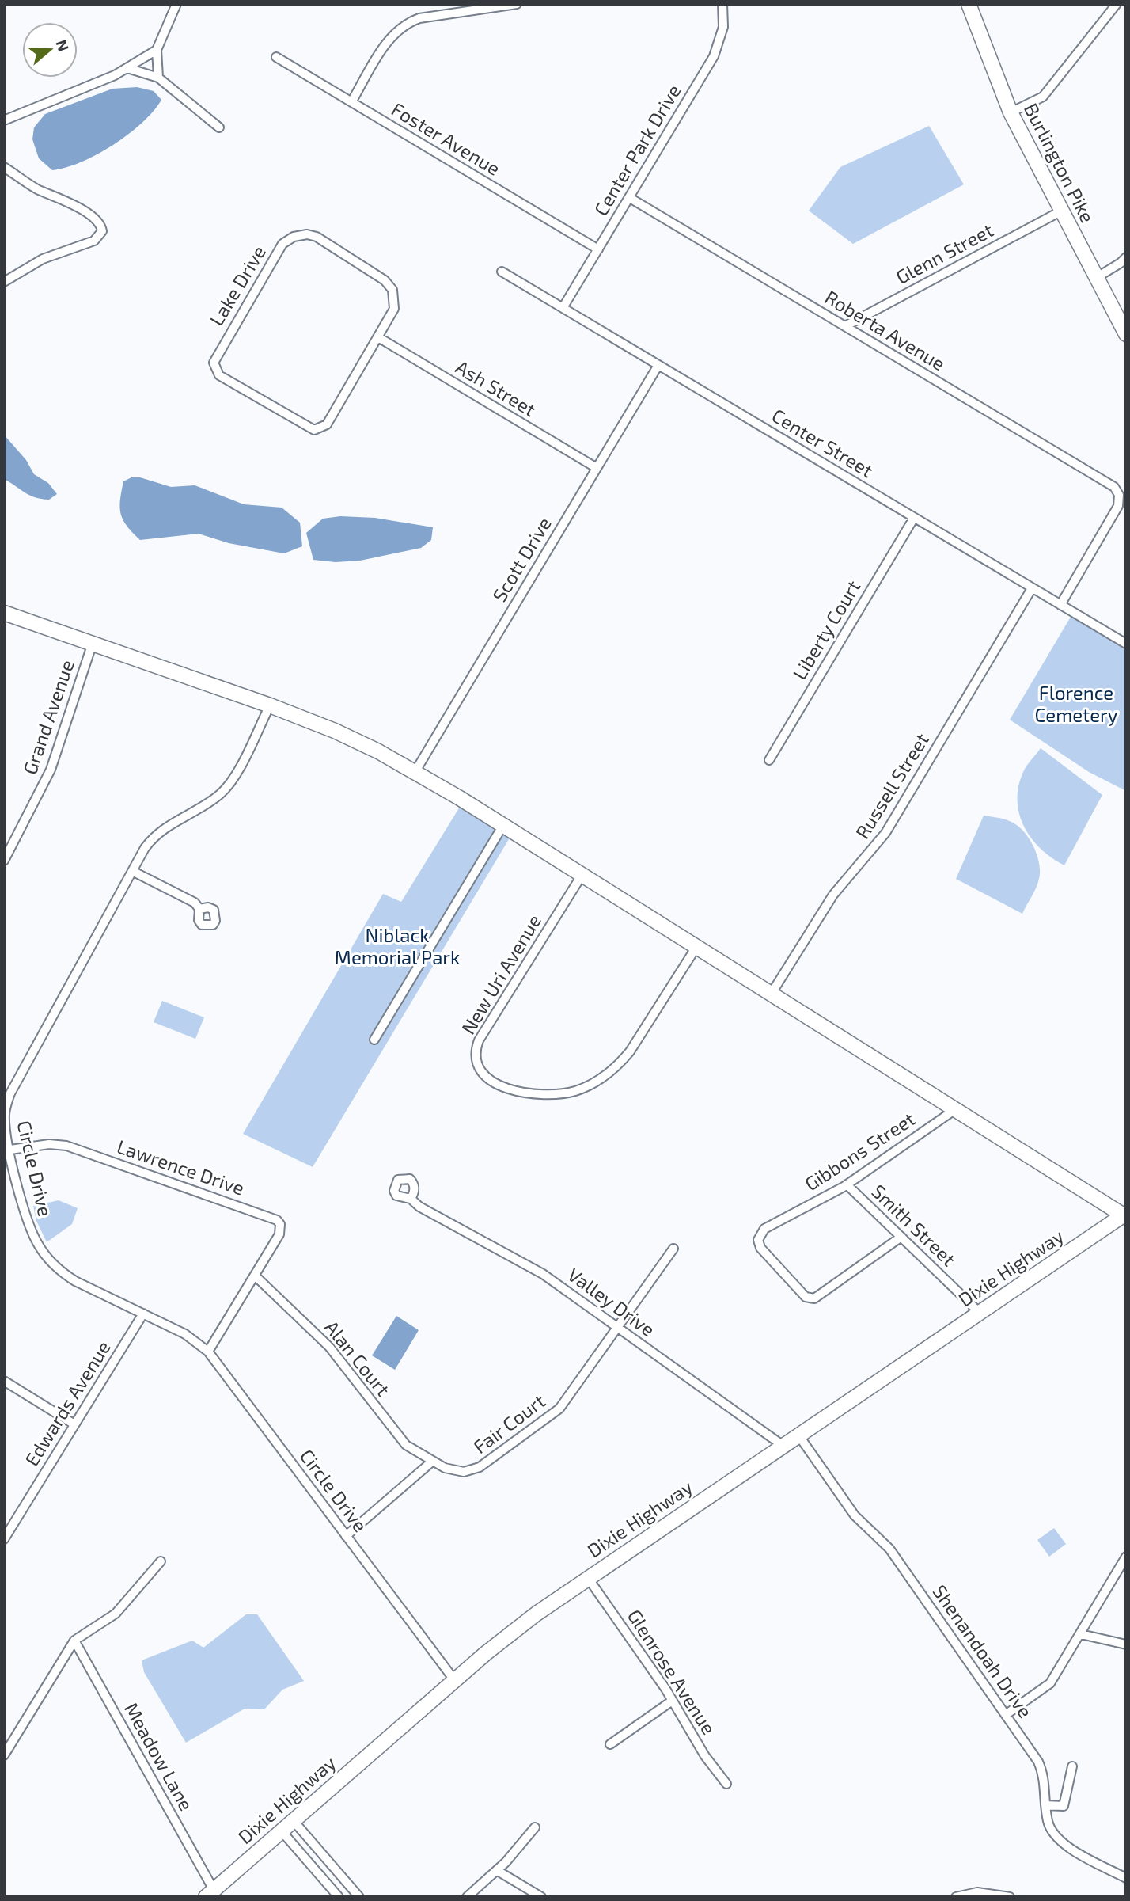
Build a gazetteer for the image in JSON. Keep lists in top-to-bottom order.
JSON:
{
  "streets": {
    "main road": ["Burlington Pike", "Dixie Highway"],
    "street": [
      "Foster Avenue",
      "Center Park Drive",
      "Glenn Street",
      "Lake Drive",
      "Roberta Avenue",
      "Ash Street",
      "Center Street",
      "Scott Drive",
      "Liberty Court",
      "Grand Avenue",
      "Russell Street",
      "New Uri Avenue",
      "Gibbons Street",
      "Lawrence Drive",
      "Circle Drive",
      "Smith Street",
      "Valley Drive",
      "Alan Court",
      "Edwards Avenue",
      "Fair Court",
      "Shenandoah Drive",
      "Glenrose Avenue",
      "Meadow Lane"
    ]
  },
  "crossings": [
    ["Foster Avenue", "Center Park Drive"],
    ["Center Park Drive", "Roberta Avenue"],
    ["Center Park Drive", "Center Street"],
    ["Burlington Pike", "Glenn Street"],
    ["Glenn Street", "Roberta Avenue"],
    ["Lake Drive", "Ash Street"],
    ["Roberta Avenue", "Center Street"],
    ["Ash Street", "Scott Drive"],
    ["Center Street", "Scott Drive"],
    ["Center Street", "Liberty Court"],
    ["Center Street", "Russell Street"],
    ["Gibbons Street", "Smith Street"],
    ["Lawrence Drive", "Circle Drive"],
    ["Lawrence Drive", "Alan Court"],
    ["Circle Drive", "Dixie Highway"],
    ["Circle Drive", "Edwards Avenue"],
    ["Smith Street", "Dixie Highway"],
    ["Dixie Highway", "Valley Drive"],
    ["Dixie Highway", "Shenandoah Drive"],
    ["Dixie Highway", "Glenrose Avenue"],
    ["Dixie Highway", "Meadow Lane"],
    ["Valley Drive", "Fair Court"],
    ["Alan Court", "Fair Court"]
  ],
  "parks": ["Florence Cemetery", "Niblack Memorial Park"],
  "north": "right"
}
